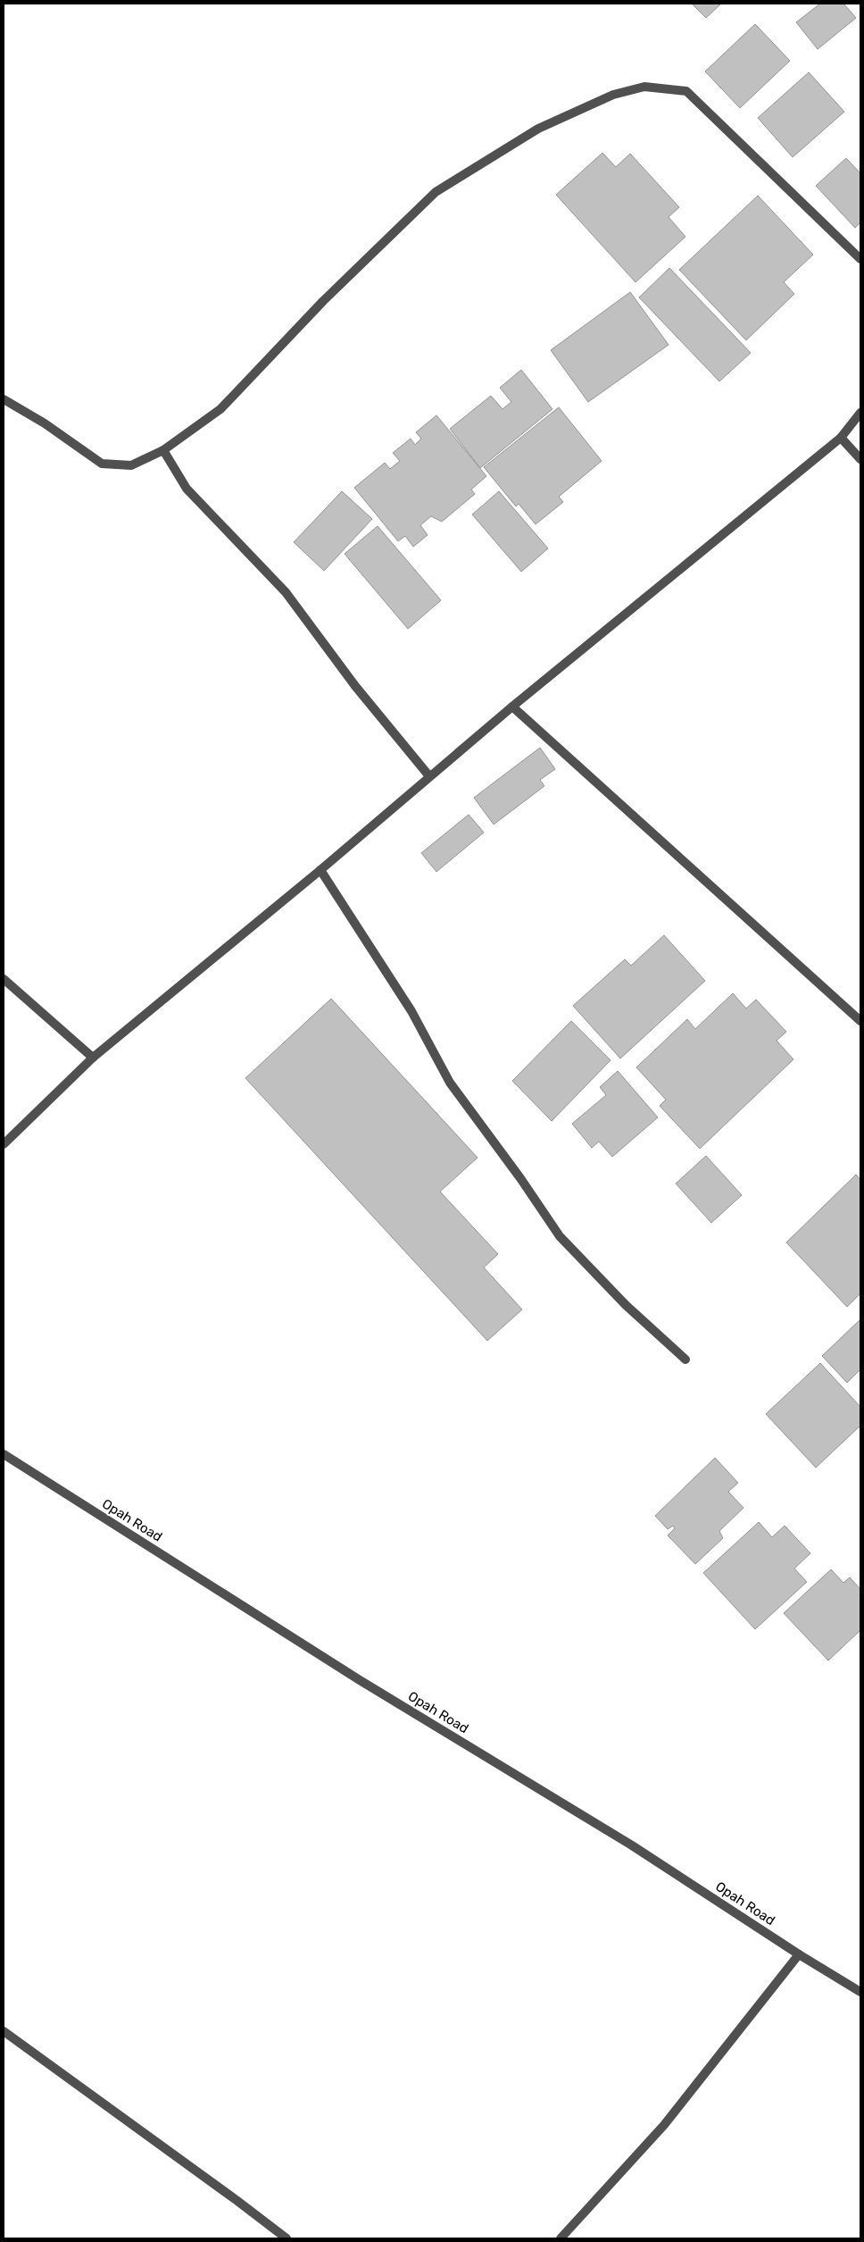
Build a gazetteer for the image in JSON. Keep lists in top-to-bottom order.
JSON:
{
  "streets": {
    "street": ["Opah Road"]
  }
}
